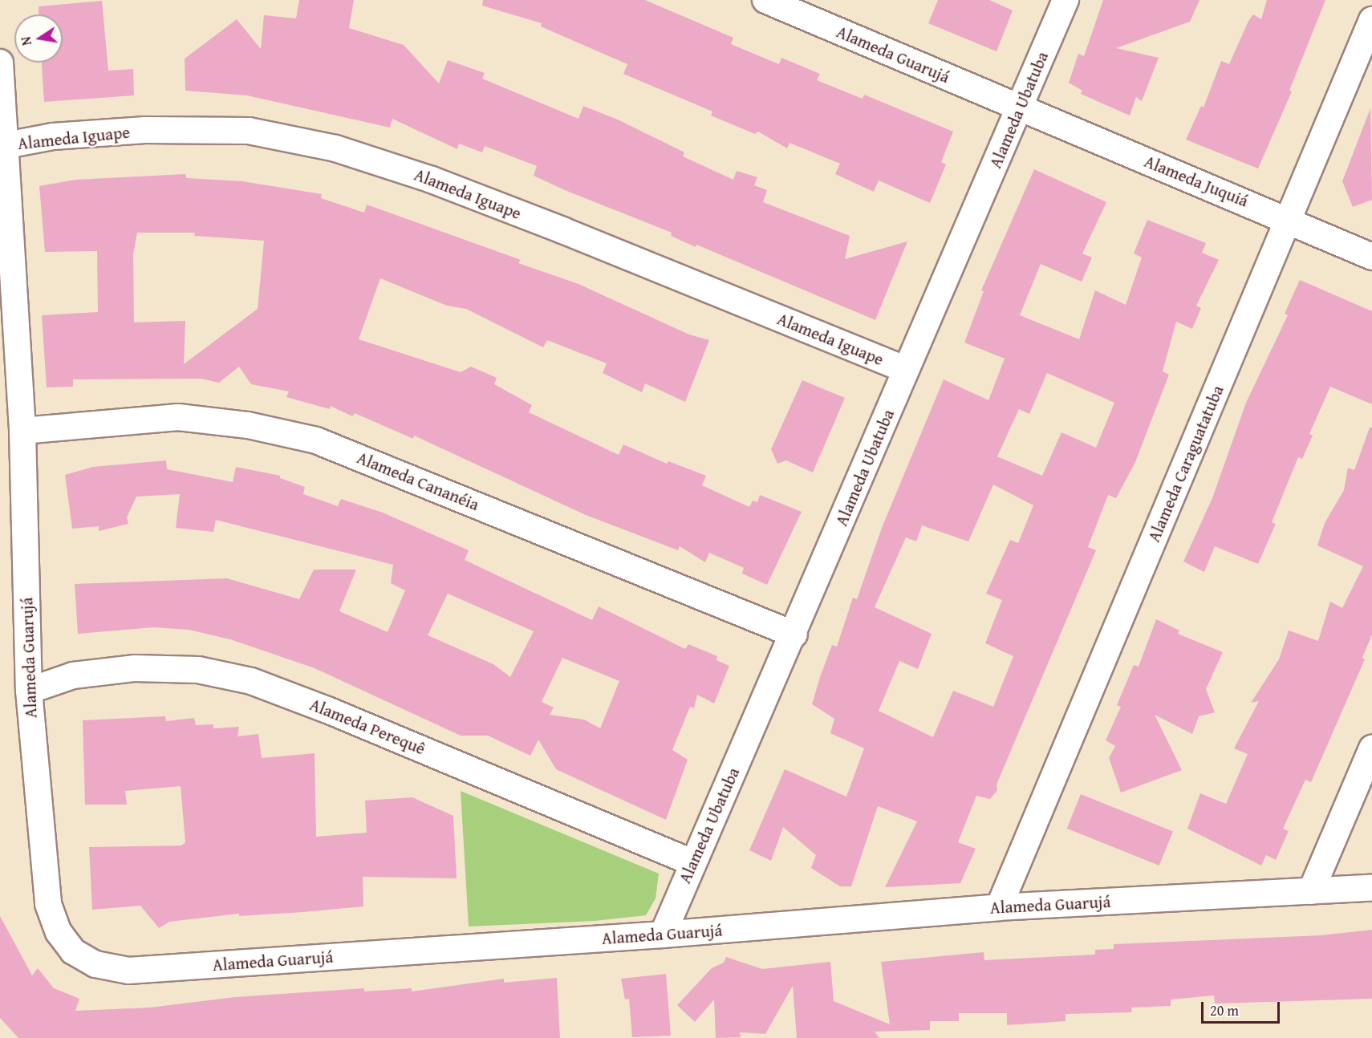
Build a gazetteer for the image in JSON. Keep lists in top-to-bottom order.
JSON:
{
  "streets": {
    "street": [
      "Alameda Guarujá",
      "Alameda Ubatuba",
      "Alameda Iguape",
      "Alameda Juquiá",
      "Alameda Caraguatatuba",
      "Alameda Cananéia",
      "Alameda Perequê"
    ]
  },
  "crossings": [
    ["Alameda Guarujá", "Alameda Ubatuba"],
    ["Alameda Guarujá", "Alameda Iguape"],
    ["Alameda Guarujá", "Alameda Juquiá"],
    ["Alameda Guarujá", "Alameda Caraguatatuba"],
    ["Alameda Guarujá", "Alameda Cananéia"],
    ["Alameda Guarujá", "Alameda Perequê"],
    ["Alameda Ubatuba", "Alameda Iguape"],
    ["Alameda Ubatuba", "Alameda Juquiá"],
    ["Alameda Ubatuba", "Alameda Cananéia"],
    ["Alameda Ubatuba", "Alameda Perequê"],
    ["Alameda Juquiá", "Alameda Caraguatatuba"]
  ],
  "scale_bar": "20 m",
  "north": "left"
}
